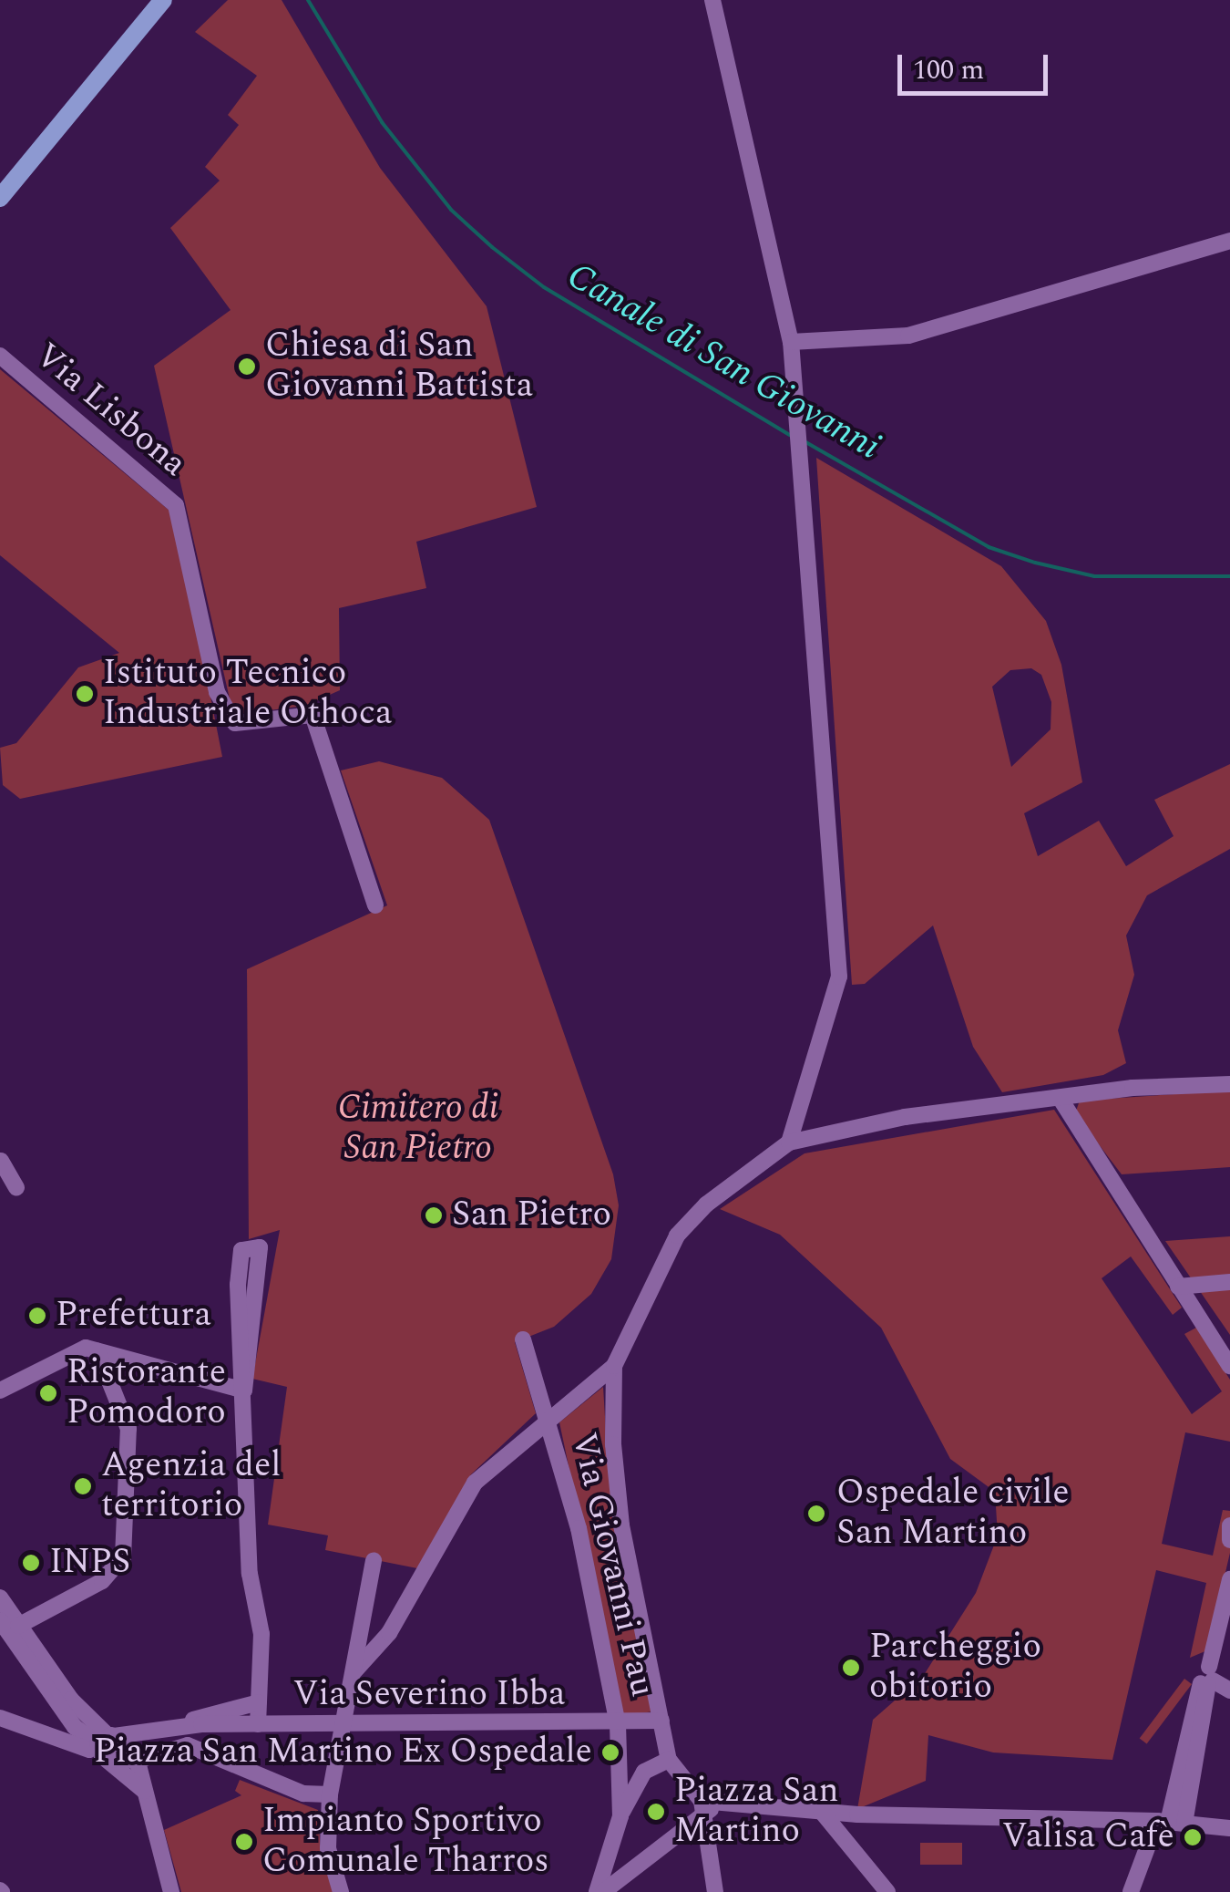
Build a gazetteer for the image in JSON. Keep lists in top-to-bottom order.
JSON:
{
  "streets": {
    "street": ["Via Lisbona", "Via Giovanni Pau", "Via Severino Ibba"]
  },
  "crossings": [
    ["Via Giovanni Pau", "Via Severino Ibba"]
  ],
  "water": ["Canale di San Giovanni"],
  "parks": ["Cimitero di San Pietro"],
  "places": [
    "Chiesa di San Giovanni Battista",
    "Istituto Tecnico Industriale Othoca",
    "San Pietro",
    "Prefettura",
    "Ristorante Pomodoro",
    "Agenzia del territorio",
    "Ospedale civile San Martino",
    "INPS",
    "Parcheggio obitorio",
    "Piazza San Martino Ex Ospedale",
    "Piazza San Martino",
    "Valisa Cafè",
    "Impianto Sportivo Comunale Tharros"
  ],
  "scale_bar": "100 m"
}
